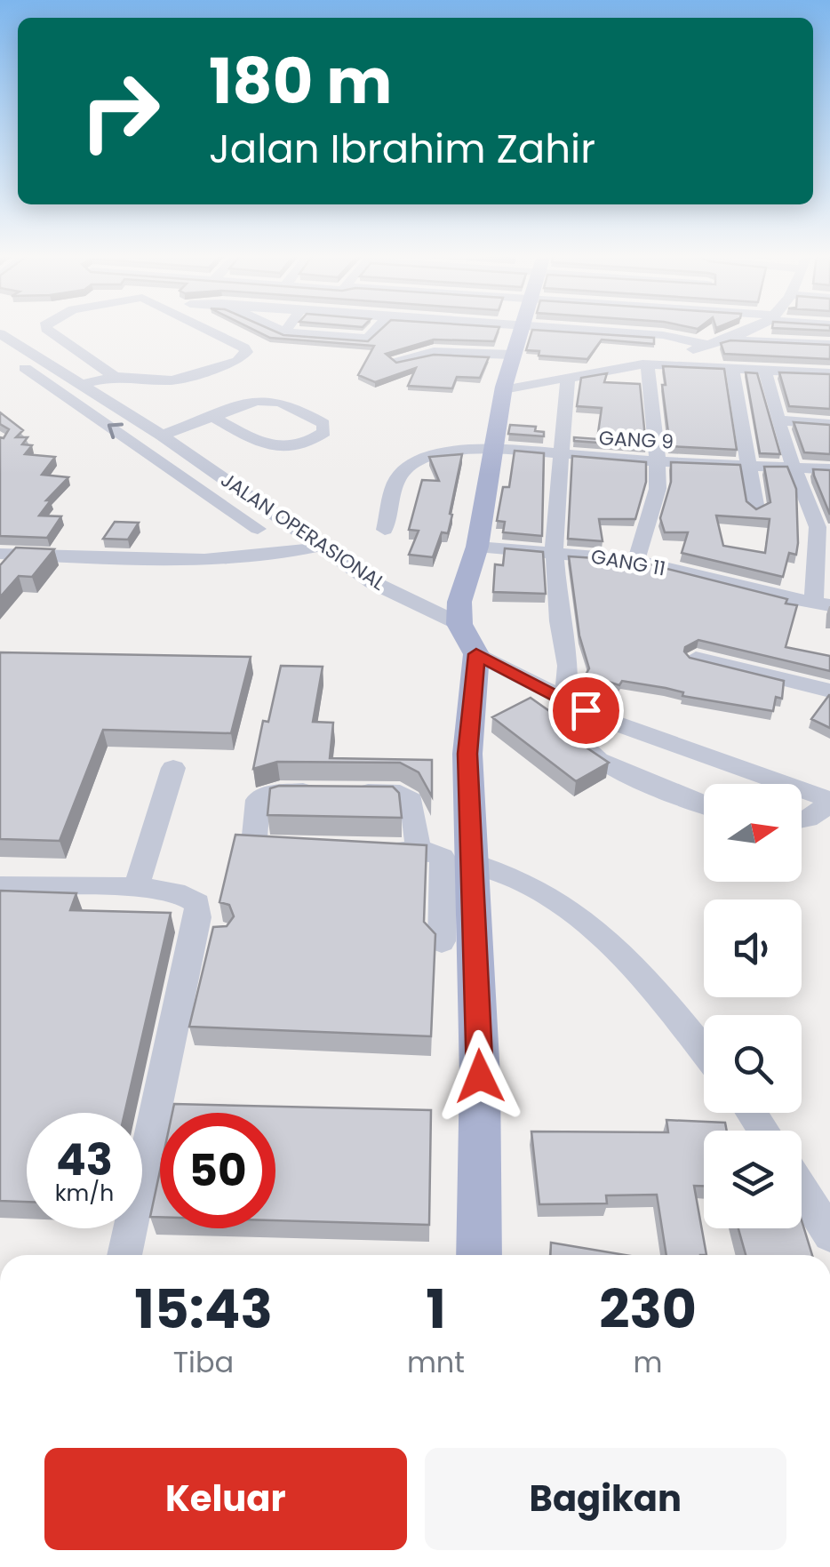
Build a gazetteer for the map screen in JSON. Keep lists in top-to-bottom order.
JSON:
{
  "streets": {
    "street": ["GANG 9", "JALAN OPERASIONAL", "GANG 11"]
  },
  "north": "right",
  "page": {
    "turn": ["180 m", "Jalan Ibrahim Zahir"],
    "speed": "43 km/h",
    "limit": "50",
    "eta": [
      "15:43",
      "Tiba",
      "1",
      "mnt",
      "230",
      "m"
    ],
    "buttons": ["Keluar", "Bagikan"]
  }
}
